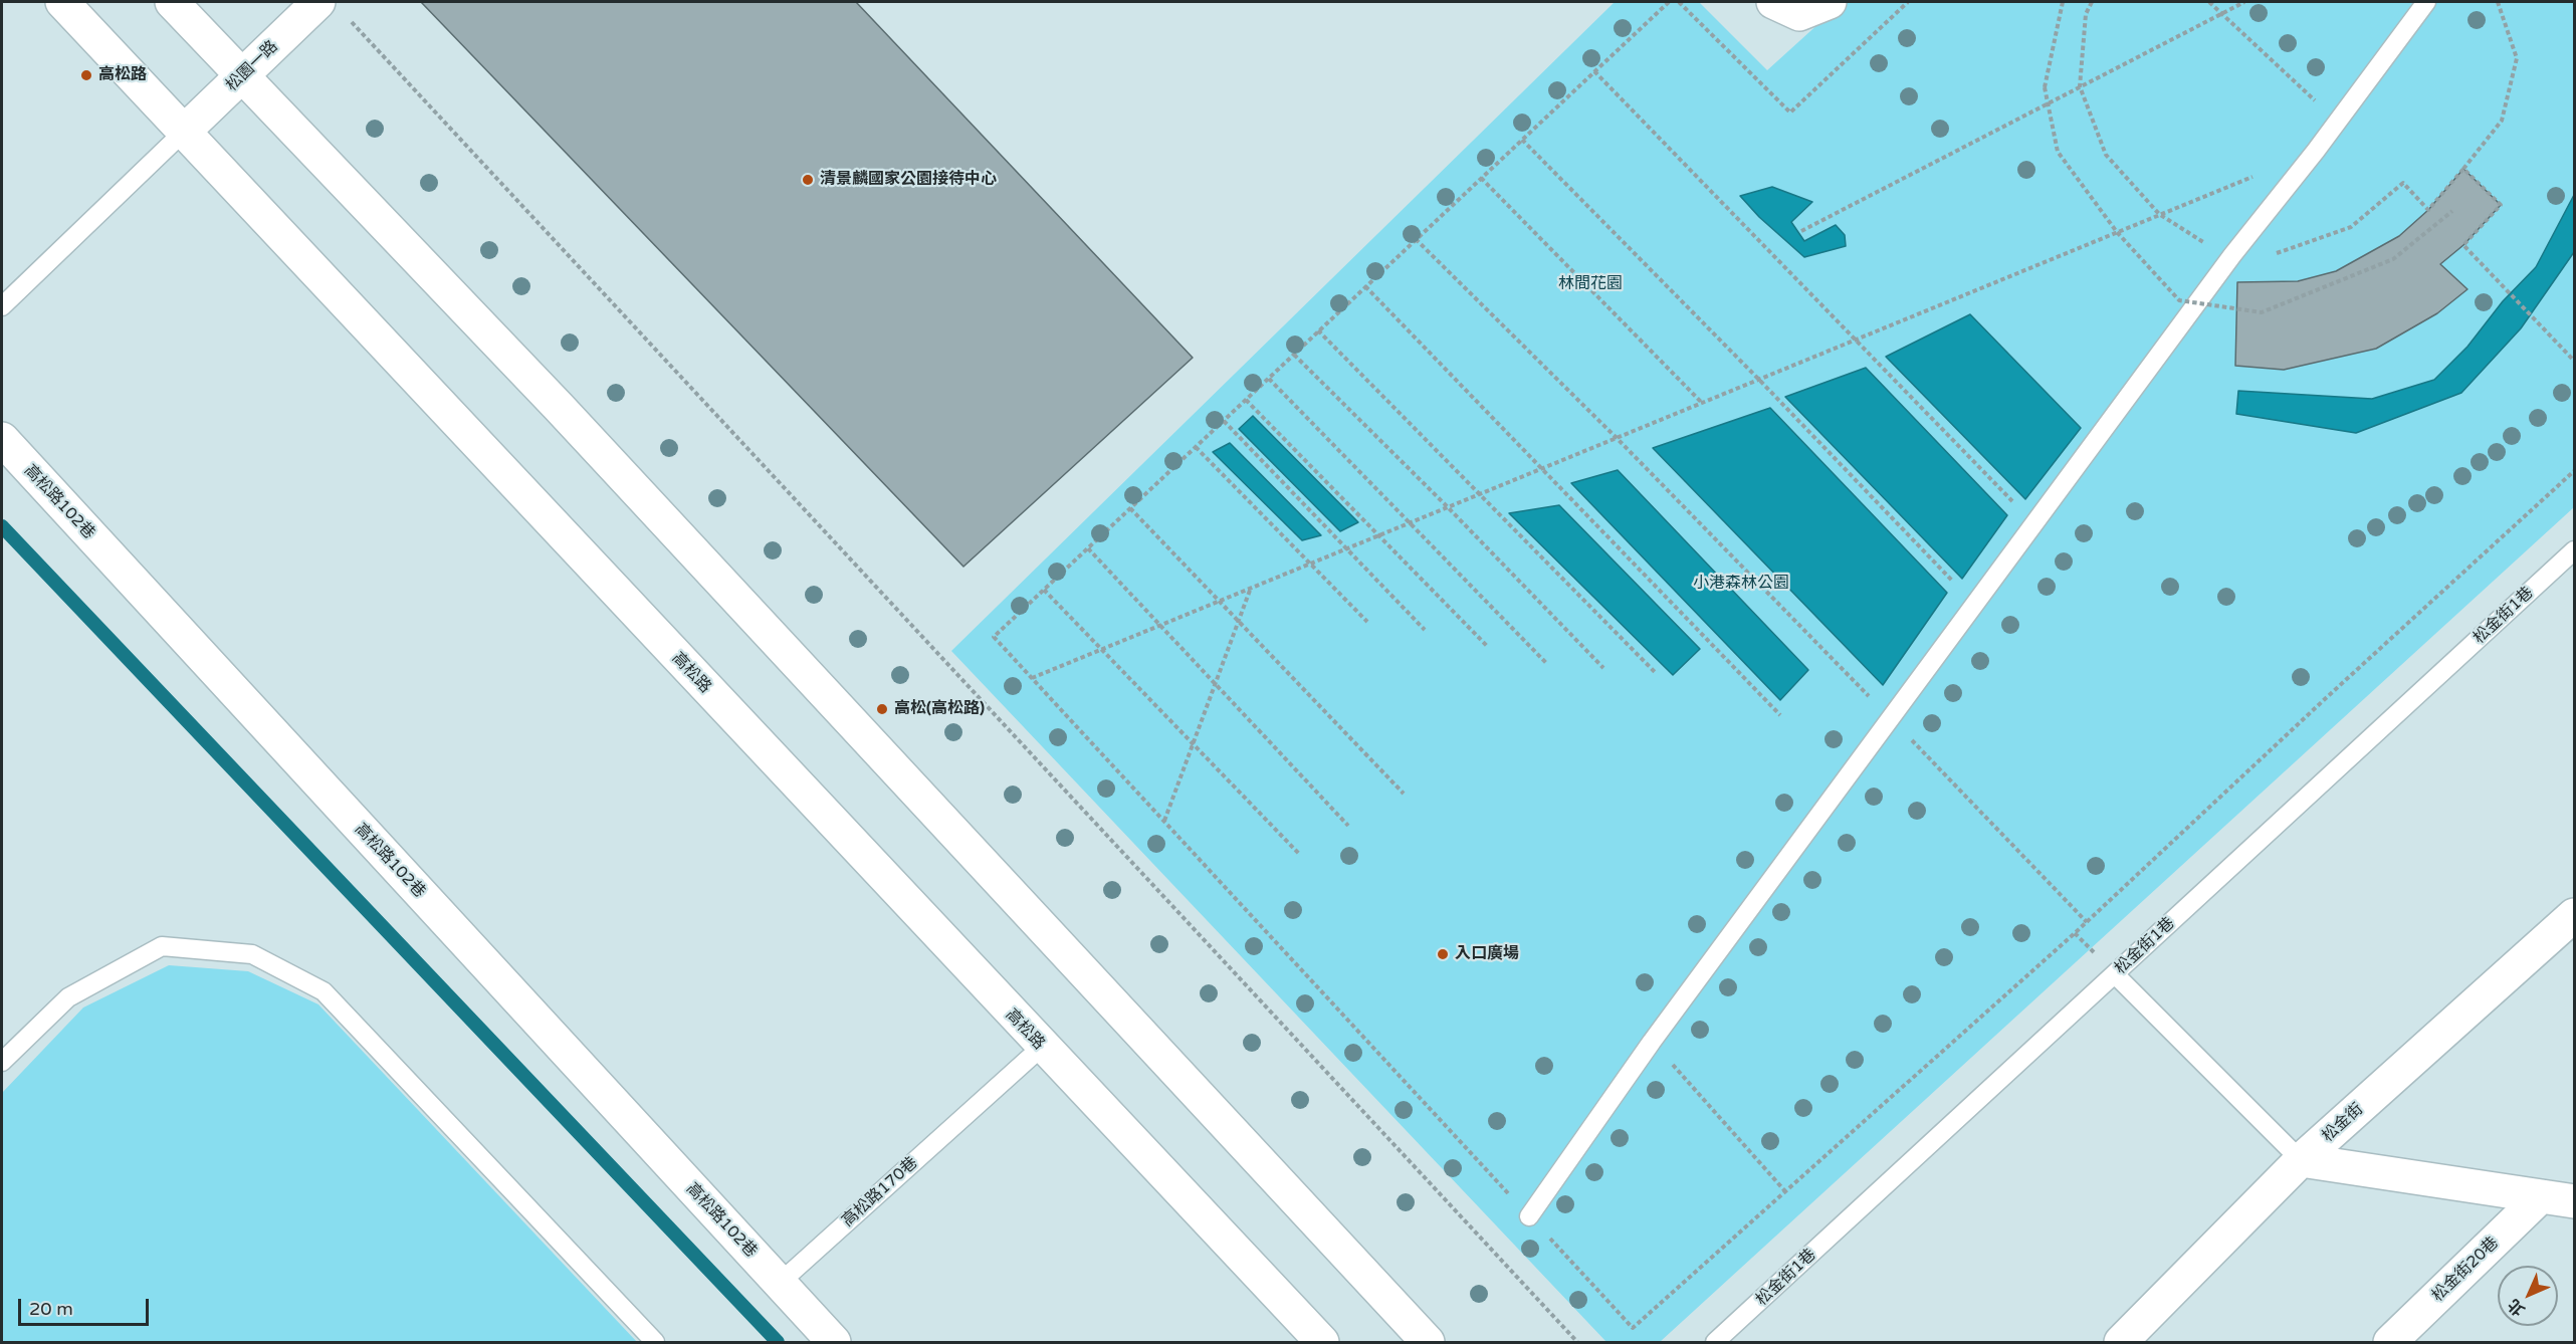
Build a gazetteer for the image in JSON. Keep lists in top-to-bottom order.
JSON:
{
  "streets": {
    "street": [
      "松園一路",
      "高松路102巷",
      "高松路",
      "松金街",
      "松金街20巷"
    ],
    "lane": ["松金街1巷", "高松路170巷"]
  },
  "crossings": [
    ["松園一路", "高松路"],
    ["高松路102巷", "高松路170巷"],
    ["高松路", "高松路170巷"]
  ],
  "parks": ["林間花園", "小港森林公園"],
  "places": [
    "高松路",
    "清景麟國家公園接待中心",
    "高松(高松路)",
    "入口廣場"
  ],
  "scale_bar": "20 m",
  "north": "bottom left"
}
